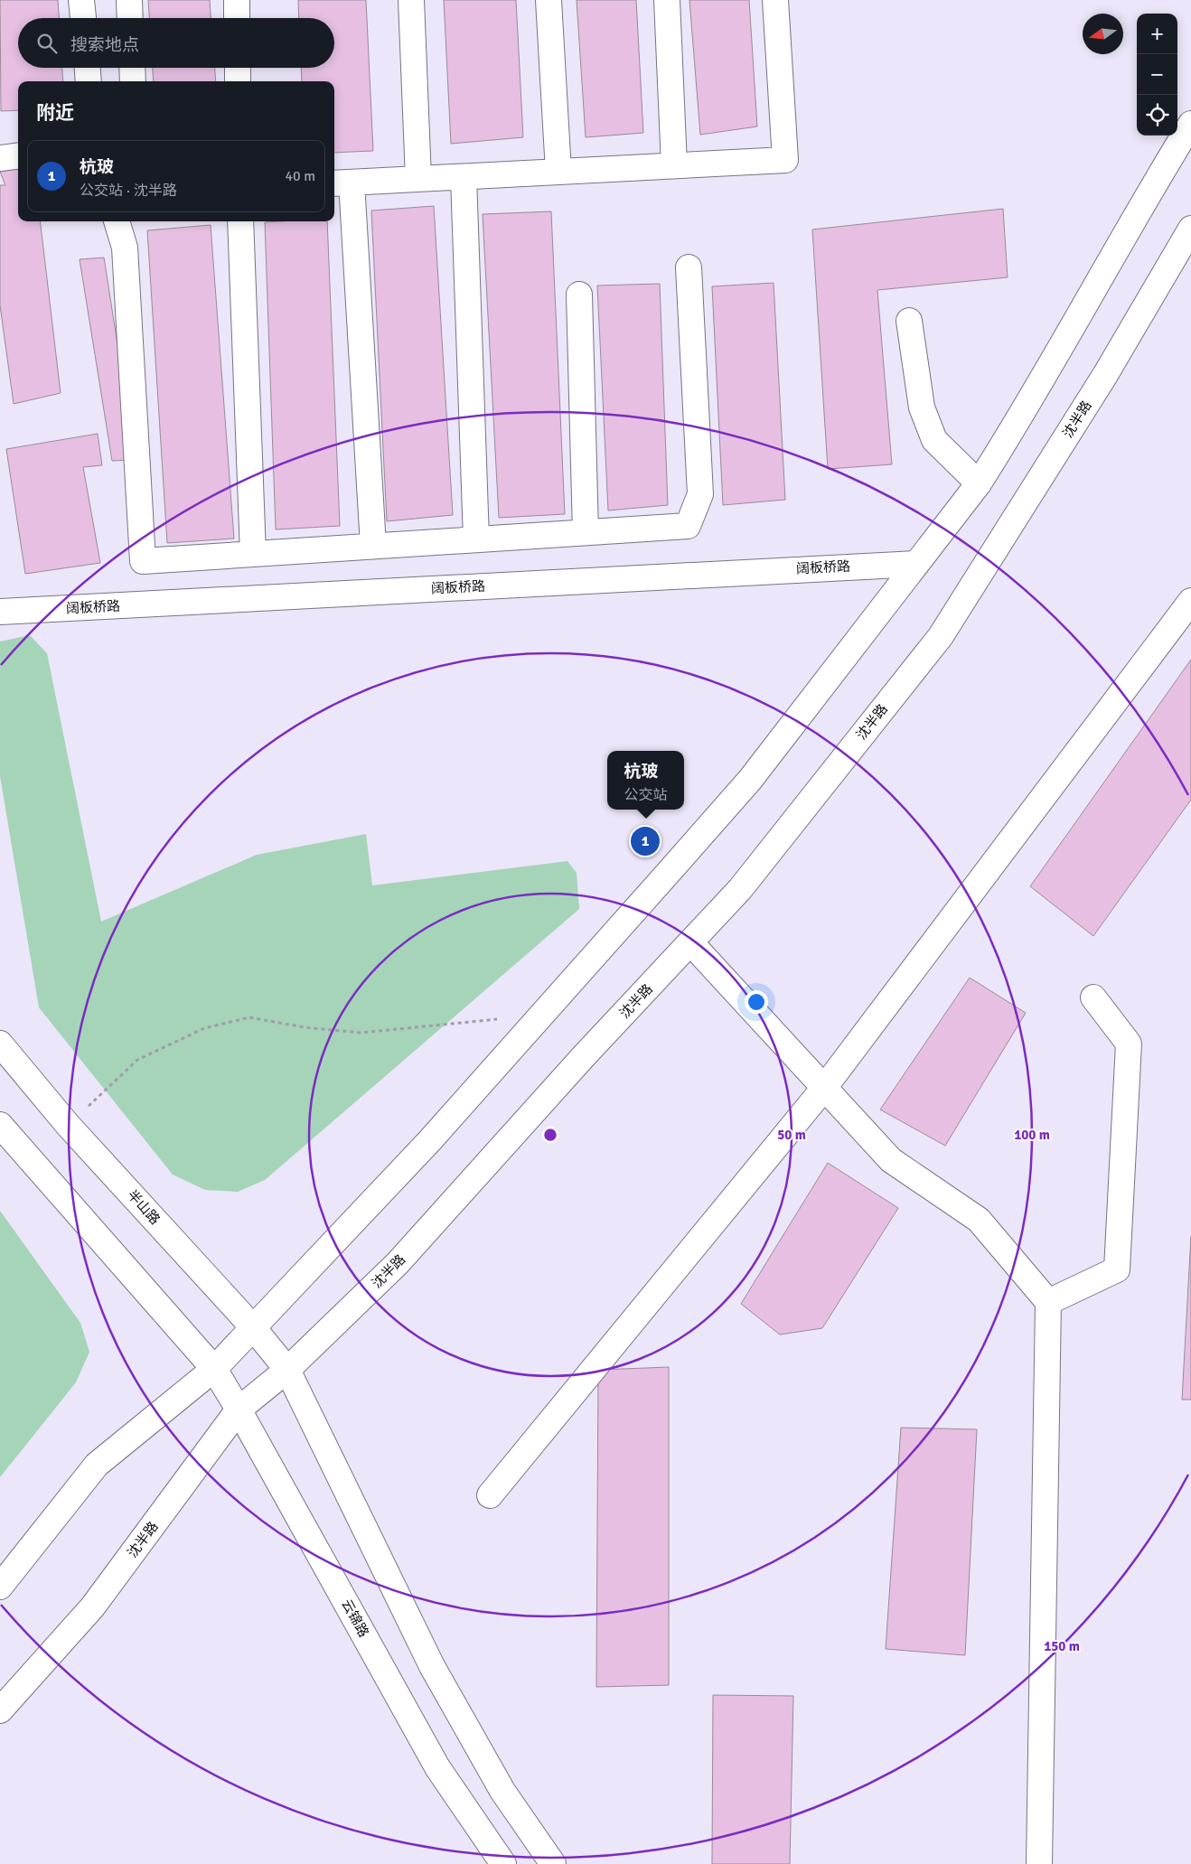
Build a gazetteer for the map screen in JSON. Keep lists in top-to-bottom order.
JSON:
{
  "streets": {
    "main road": [
      "沈半路",
      "阔板桥路",
      "半山路",
      "云锦路"
    ]
  },
  "crossings": [
    ["沈半路", "半山路"],
    ["沈半路", "云锦路"]
  ],
  "north": "left",
  "page": {
    "map_buttons": ["+", "−"],
    "search": "搜索地点",
    "heading": "附近",
    "list": [
      {
        "mark": "1",
        "name": "杭玻",
        "note": "公交站 · 沈半路",
        "value": "40 m"
      }
    ],
    "popup": ["杭玻", "公交站"],
    "pins": "1"
  },
  "rings": ["50 m", "100 m", "150 m"]
}
